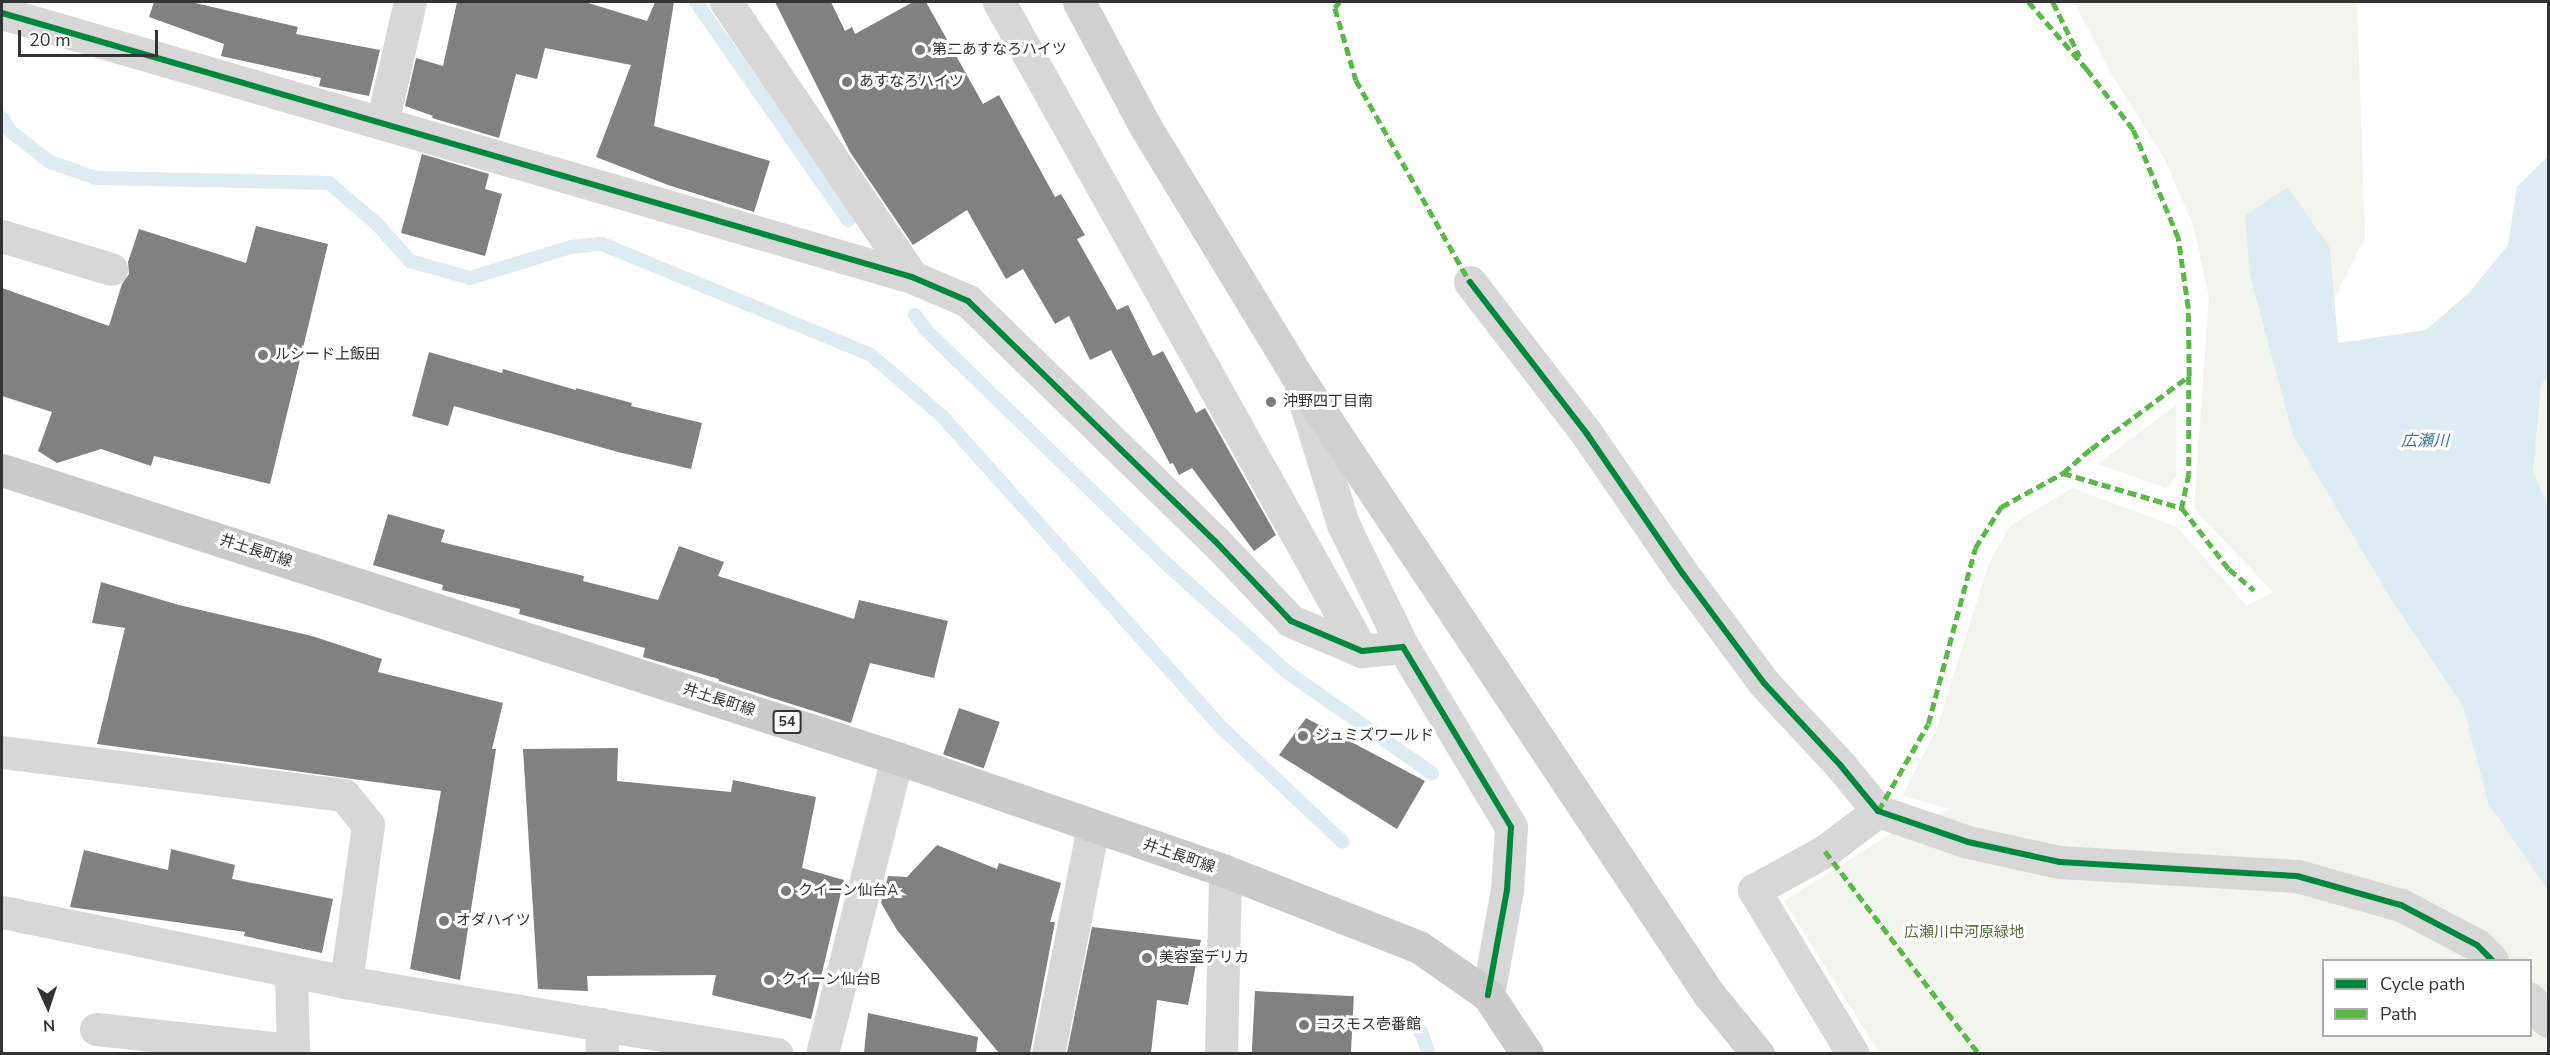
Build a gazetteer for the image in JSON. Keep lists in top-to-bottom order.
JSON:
{
  "streets": {
    "main road": ["井土長町線", "54"]
  },
  "water": ["広瀬川"],
  "parks": ["広瀬川中河原緑地"],
  "places": [
    "第二あすなろハイツ",
    "あすなろハイツ",
    "ルシード上飯田",
    "沖野四丁目南",
    "ジュミズワールド",
    "クイーン仙台A",
    "オダハイツ",
    "美容室デリカ",
    "クイーン仙台B",
    "コスモス壱番館"
  ],
  "legend": ["Cycle path", "Path"],
  "scale_bar": "20 m",
  "north": "bottom"
}
